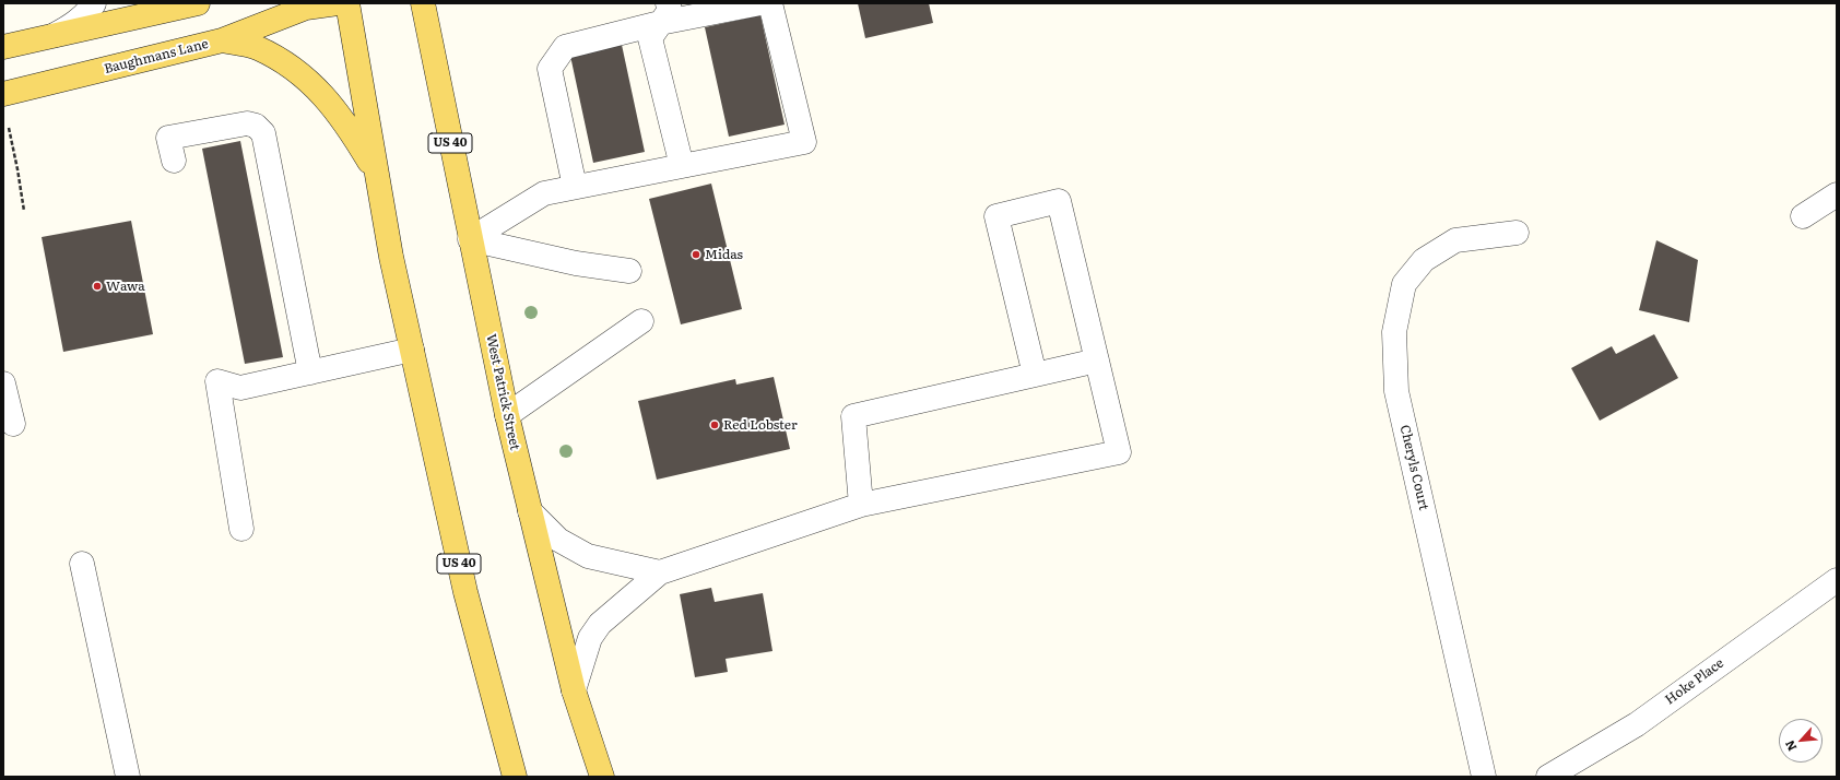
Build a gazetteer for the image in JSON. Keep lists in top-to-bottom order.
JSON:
{
  "streets": {
    "main road": ["Baughmans Lane", "US 40", "West Patrick Street"],
    "street": ["Cheryls Court", "Hoke Place"]
  },
  "places": ["Midas", "Wawa", "Red Lobster"],
  "north": "bottom left"
}
